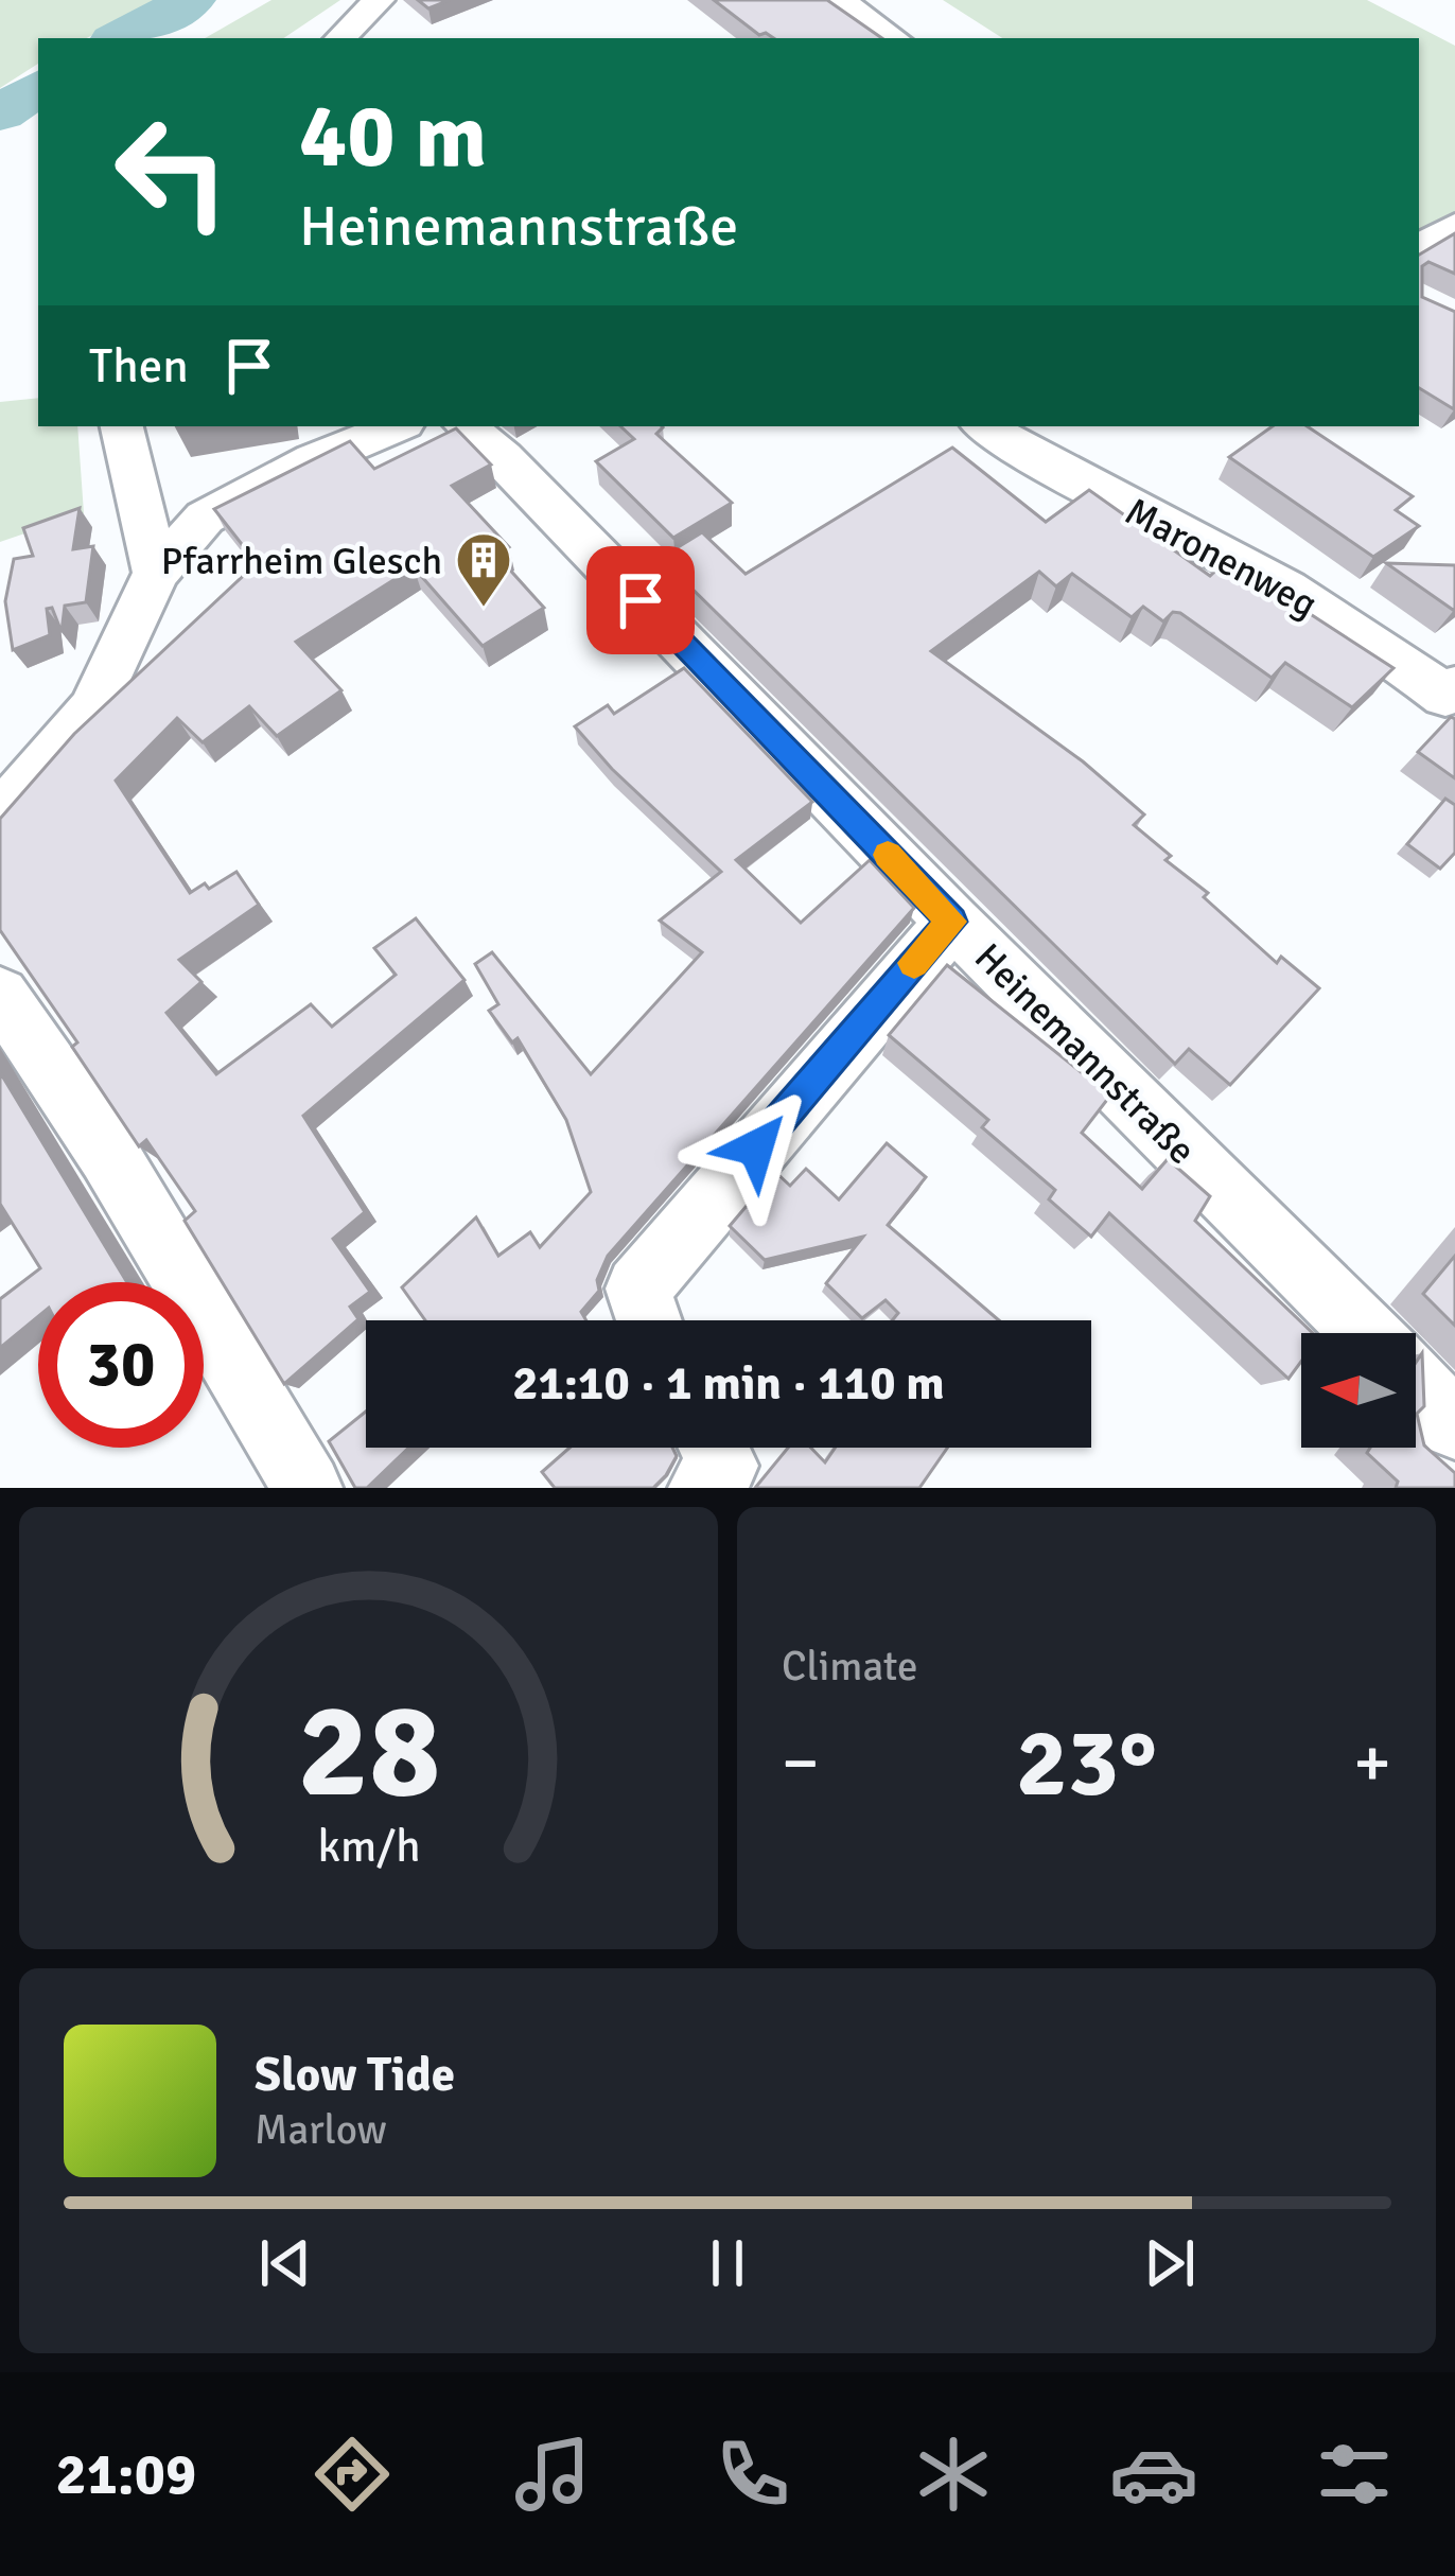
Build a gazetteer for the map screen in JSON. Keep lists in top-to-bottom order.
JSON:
{
  "streets": {
    "street": ["Maronenweg", "Heinemannstraße"]
  },
  "places": {
    "building": ["Pfarrheim Glesch"]
  },
  "north": "left",
  "page": {
    "turn": ["40 m", "Heinemannstraße"],
    "then": "Then",
    "limit": "30",
    "trip": "21:10 · 1 min · 110 m",
    "tile": "Climate",
    "heat": ["−", "23°", "+"],
    "song": ["Slow Tide", "Marlow"],
    "tabs": "21:09",
    "gauge": ["28", "km/h"]
  }
}
